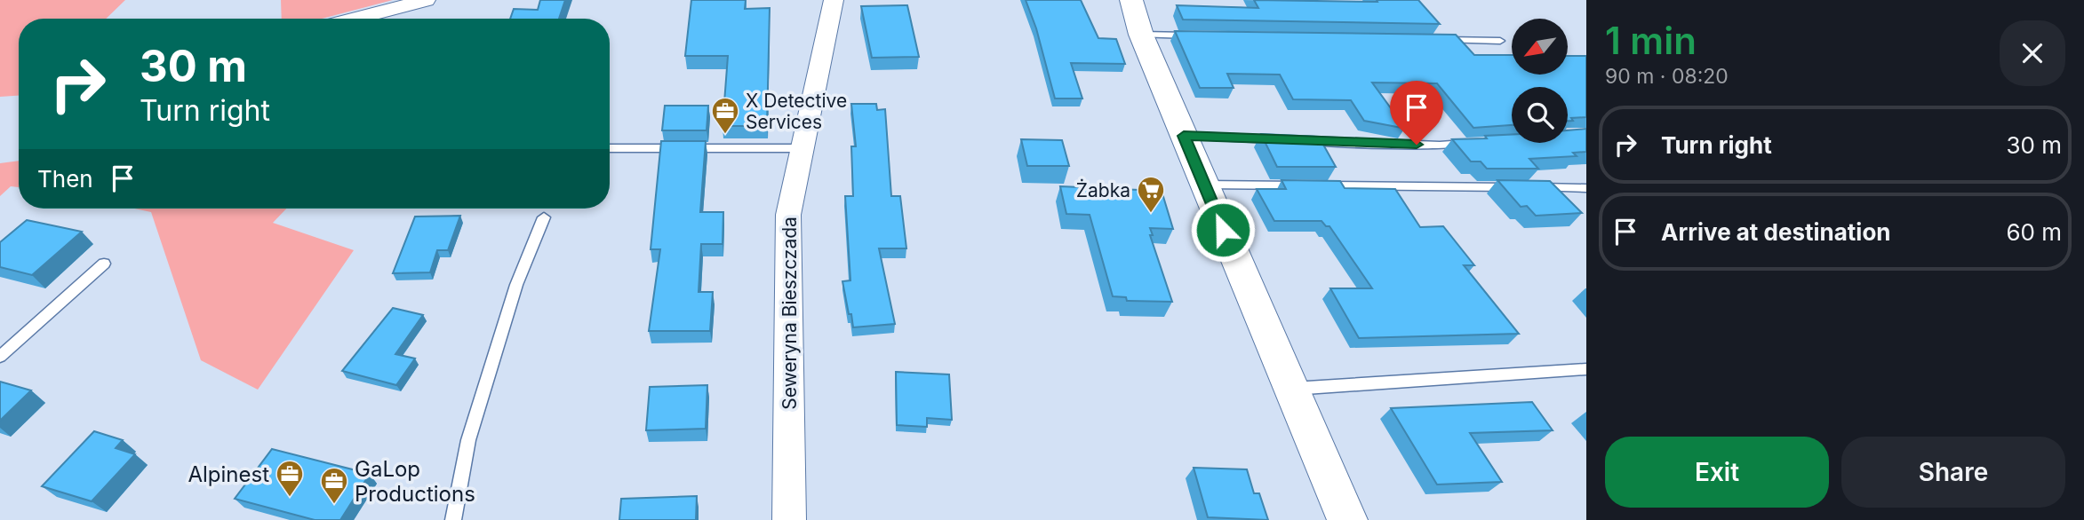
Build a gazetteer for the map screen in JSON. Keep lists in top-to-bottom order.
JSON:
{
  "streets": {
    "street": ["Seweryna Bieszczada"]
  },
  "places": {
    "office": ["X Detective Services", "Alpinest", "GaLop Productions"],
    "supermarket": ["Żabka"]
  },
  "north": "bottom left",
  "page": {
    "heading": ["1 min", "90 m · 08:20"],
    "turn": ["30 m", "Turn right"],
    "list": [
      {
        "name": "Turn right",
        "value": "30 m"
      },
      {
        "name": "Arrive at destination",
        "value": "60 m"
      }
    ],
    "then": "Then",
    "buttons": ["Exit", "Share"]
  }
}
